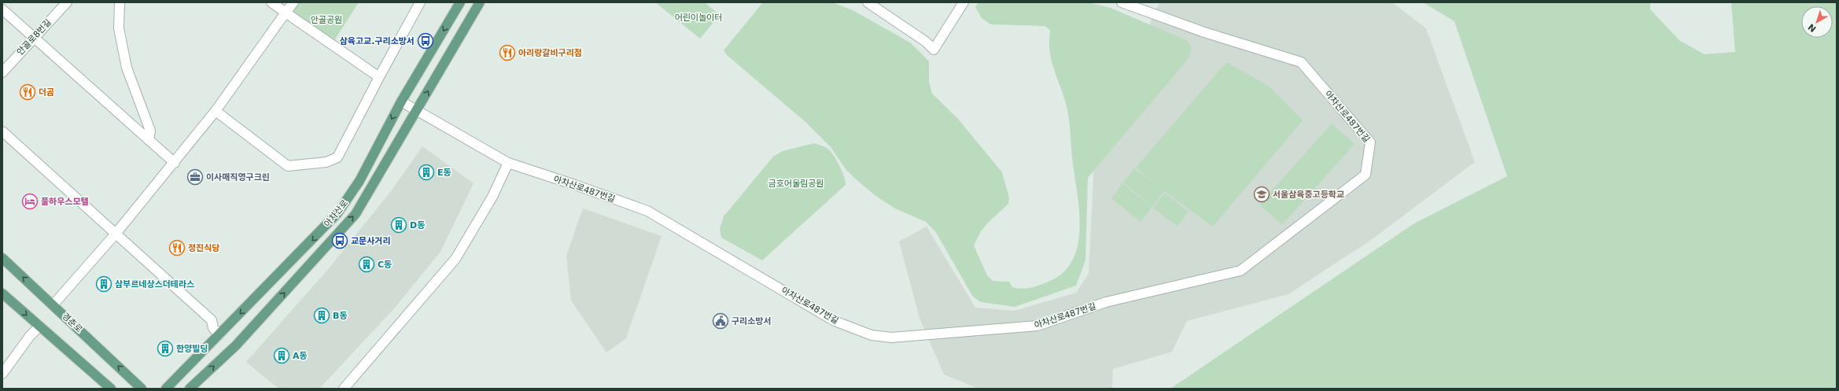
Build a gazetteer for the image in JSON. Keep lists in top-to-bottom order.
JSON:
{
  "streets": {
    "main road": ["아차산로", "경춘로"],
    "street": ["안골로8번길", "아차산로487번길"]
  },
  "crossings": [
    ["아차산로487번길", "아차산로"]
  ],
  "parks": ["어린이놀이터", "안골공원", "금호어울림공원"],
  "places": {
    "bus stop": ["삼육고교.구리소방서", "교문사거리"],
    "restaurant": ["아리랑갈비구리점", "더곰", "정진식당"],
    "building": [
      "E동",
      "D동",
      "C동",
      "삼부르네상스더테라스",
      "B동",
      "한양빌딩",
      "A동"
    ],
    "office": ["이사매직영구크린"],
    "school or university": ["서울삼육중고등학교"],
    "hotel": ["풀하우스모텔"],
    "public building": ["구리소방서"]
  },
  "north": "bottom left"
}
